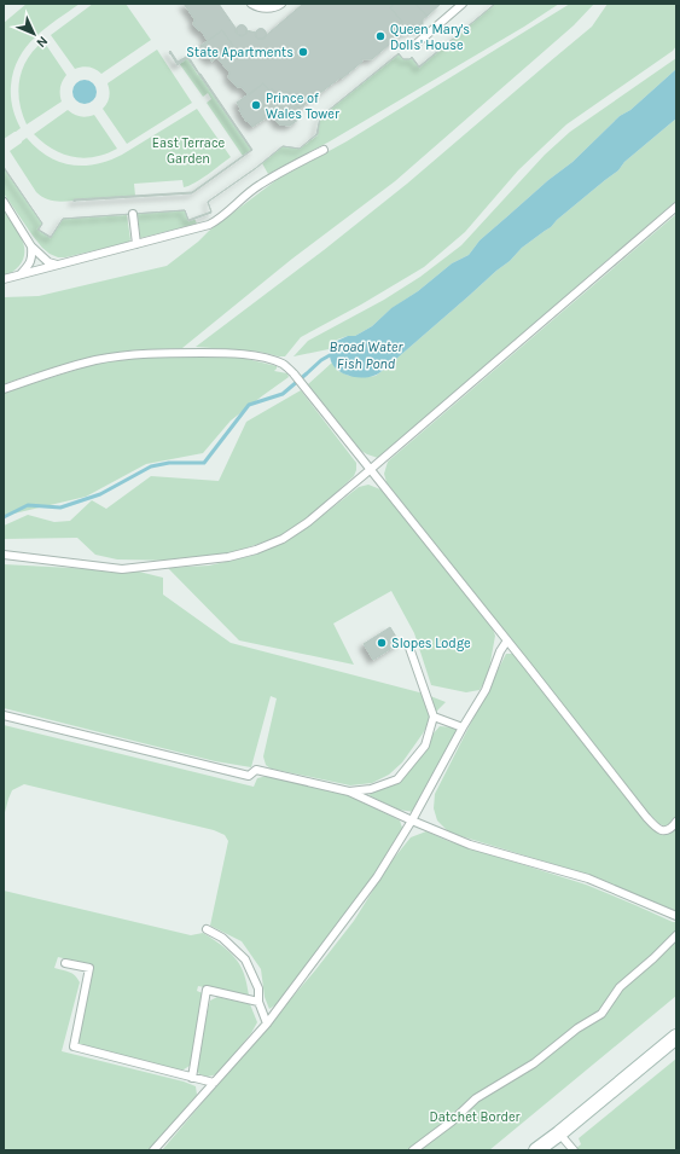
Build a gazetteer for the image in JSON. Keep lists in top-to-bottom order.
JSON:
{
  "water": ["Broad Water Fish Pond"],
  "parks": ["East Terrace Garden", "Datchet Border"],
  "places": [
    "Queen Mary's Dolls' House",
    "State Apartments",
    "Prince of Wales Tower",
    "Slopes Lodge"
  ],
  "north": "bottom right"
}
